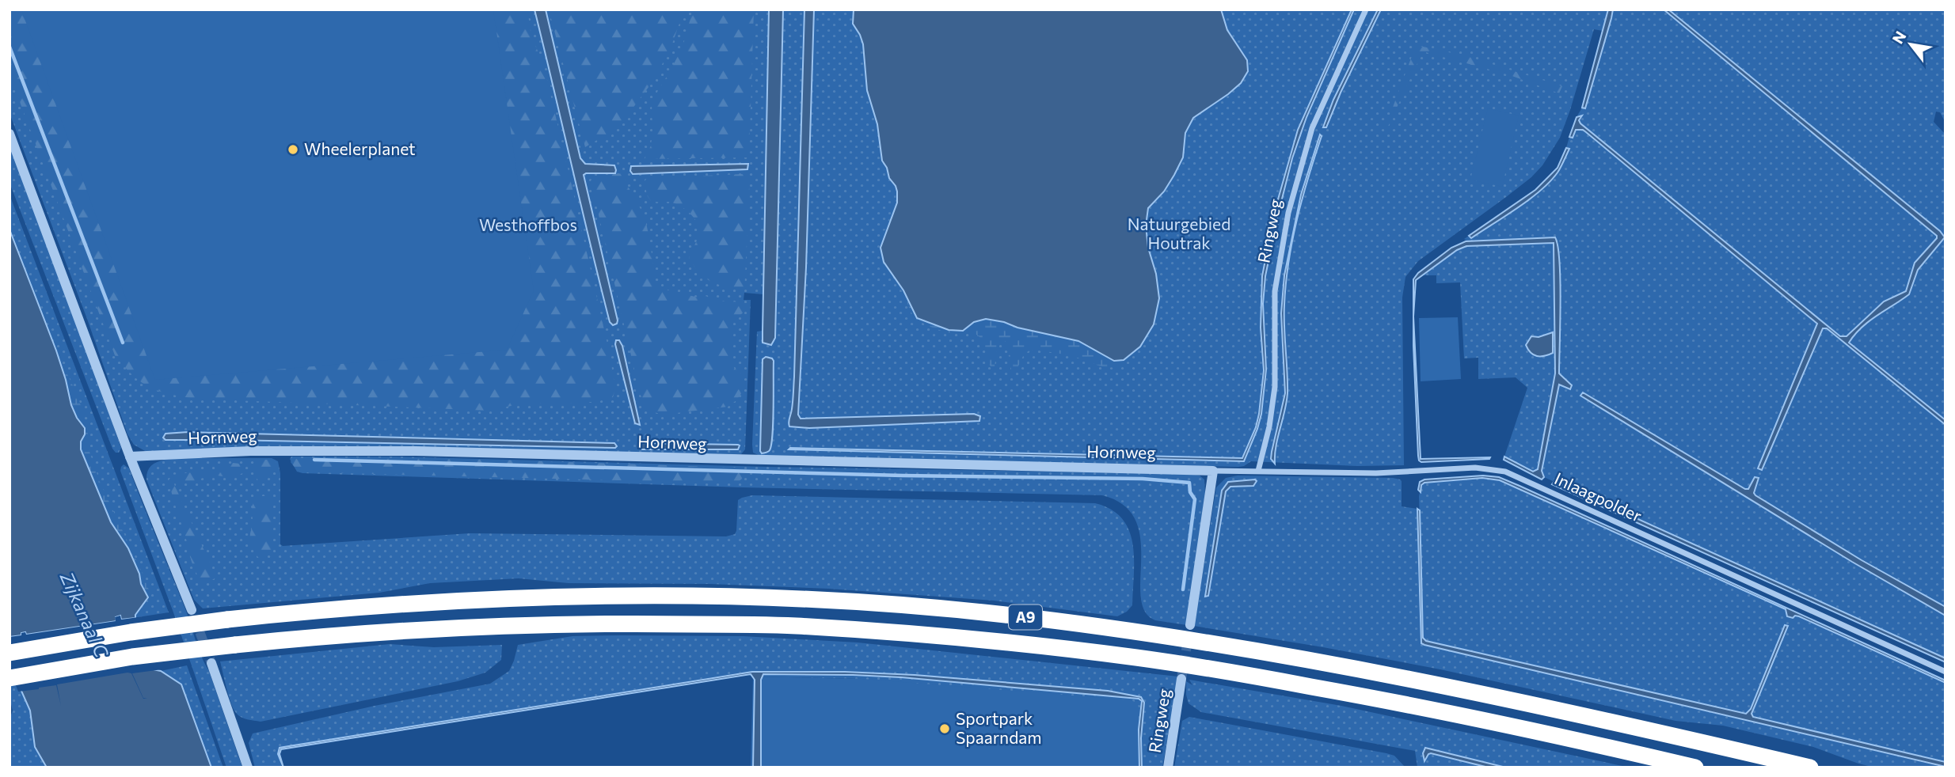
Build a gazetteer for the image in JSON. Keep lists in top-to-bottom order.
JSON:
{
  "streets": {
    "highway": ["A9"],
    "street": ["Ringweg", "Hornweg", "Inlaagpolder"]
  },
  "crossings": [
    ["Ringweg", "Inlaagpolder"],
    ["Hornweg", "Inlaagpolder"]
  ],
  "water": ["Zijkanaal C"],
  "parks": ["Natuurgebied Houtrak", "Westhoffbos"],
  "places": ["Wheelerplanet", "Sportpark Spaarndam"],
  "north": "top left"
}
